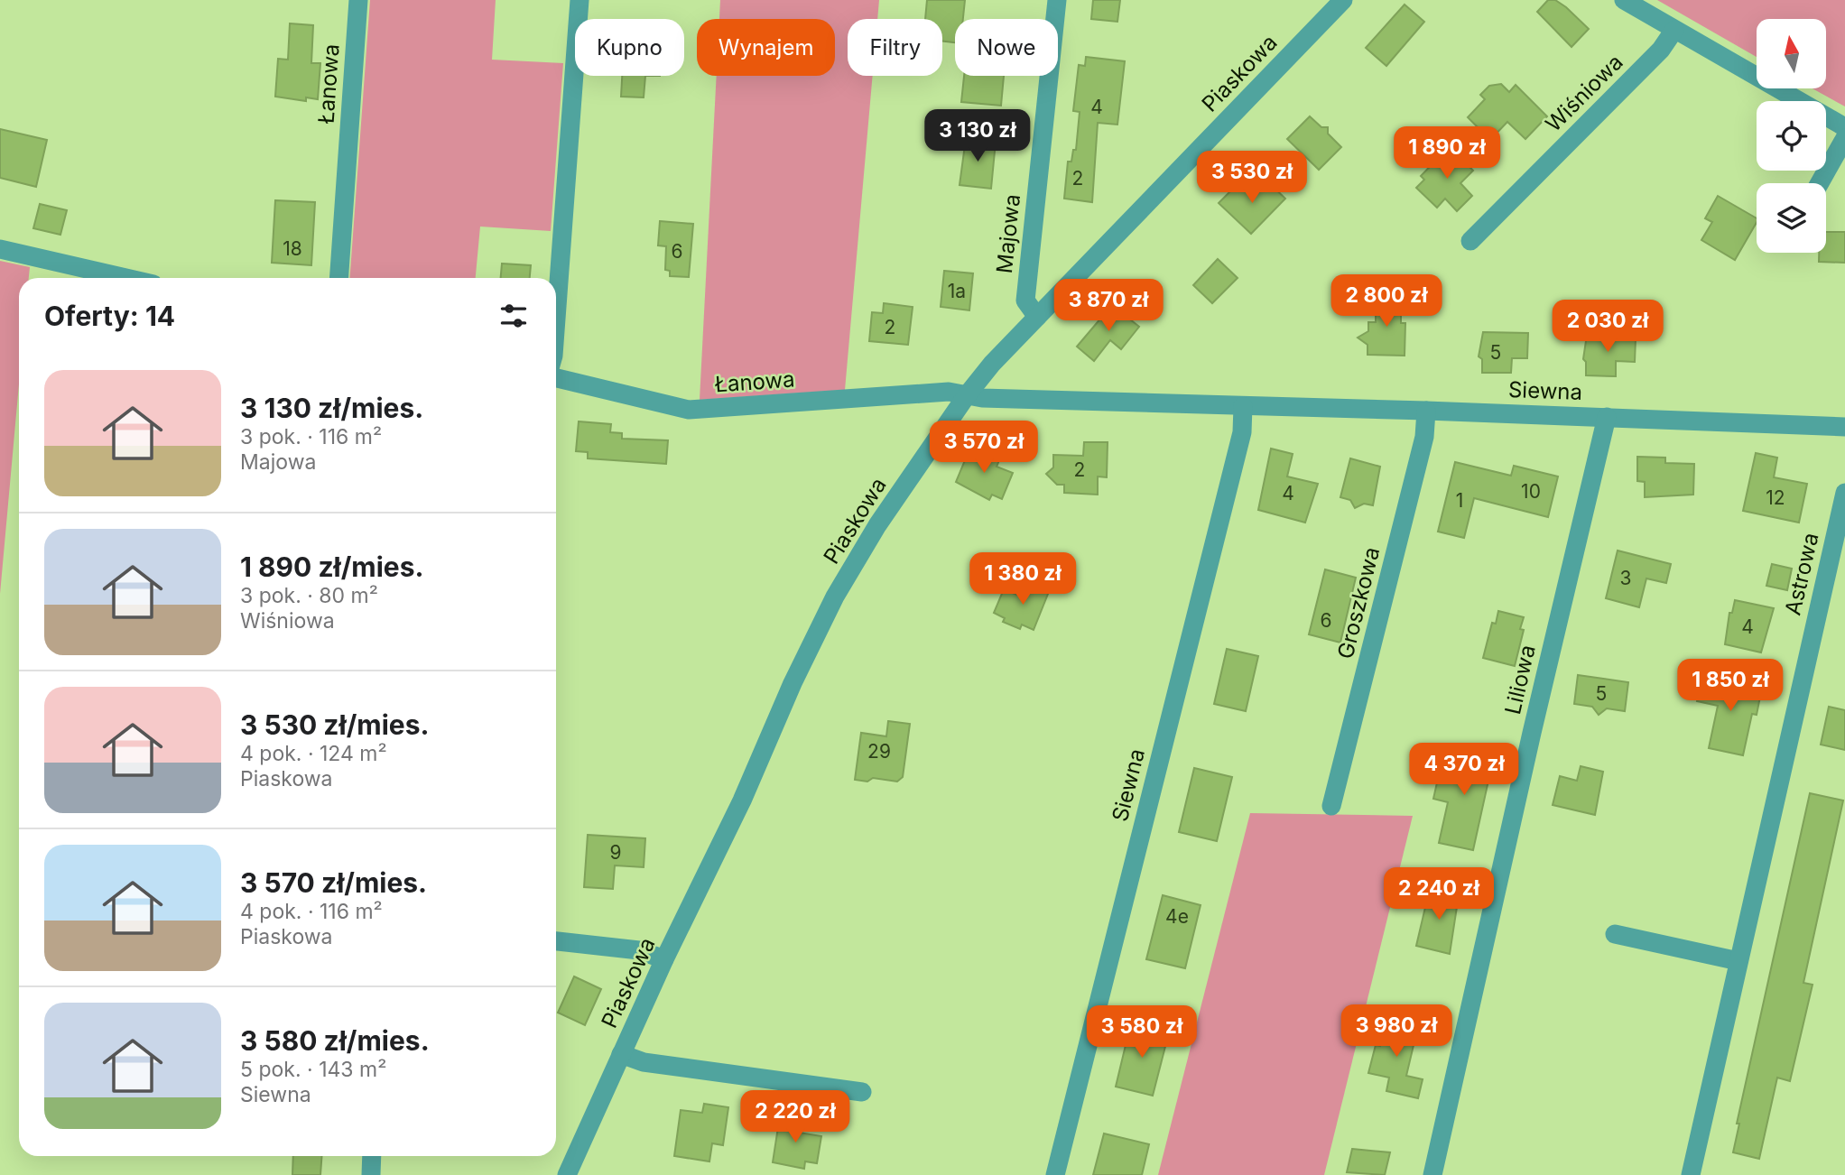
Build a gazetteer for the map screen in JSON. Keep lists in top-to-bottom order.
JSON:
{
  "streets": {
    "street": [
      "Piaskowa",
      "Łanowa",
      "Wiśniowa",
      "Majowa",
      "Siewna",
      "Astrowa",
      "Groszkowa",
      "Liliowa"
    ]
  },
  "crossings": [
    ["Piaskowa", "Łanowa"],
    ["Piaskowa", "Majowa"],
    ["Piaskowa", "Siewna"],
    ["Łanowa", "Siewna"],
    ["Siewna", "Groszkowa"],
    ["Siewna", "Liliowa"]
  ],
  "house_numbers": [
    "4",
    "2",
    "18",
    "6",
    "1a",
    "2",
    "5",
    "2",
    "10",
    "4",
    "12",
    "1",
    "3",
    "6",
    "4",
    "5",
    "29",
    "9",
    "4e"
  ],
  "north": "top",
  "page": {
    "chip": [
      "Kupno",
      "Wynajem",
      "Filtry",
      "Nowe"
    ],
    "price": [
      "3 130 zł",
      "1 890 zł",
      "3 530 zł",
      "2 800 zł",
      "3 870 zł",
      "2 030 zł",
      "3 570 zł",
      "1 380 zł",
      "1 850 zł",
      "4 370 zł",
      "2 240 zł",
      "3 980 zł",
      "3 580 zł",
      "2 220 zł"
    ],
    "heading": "Oferty: 14",
    "list": [
      {
        "name": "3 130 zł/mies.",
        "note": "3 pok. · 116 m² · Majowa"
      },
      {
        "name": "1 890 zł/mies.",
        "note": "3 pok. · 80 m² · Wiśniowa"
      },
      {
        "name": "3 530 zł/mies.",
        "note": "4 pok. · 124 m² · Piaskowa"
      },
      {
        "name": "3 570 zł/mies.",
        "note": "4 pok. · 116 m² · Piaskowa"
      },
      {
        "name": "3 580 zł/mies.",
        "note": "5 pok. · 143 m² · Siewna"
      }
    ]
  }
}
